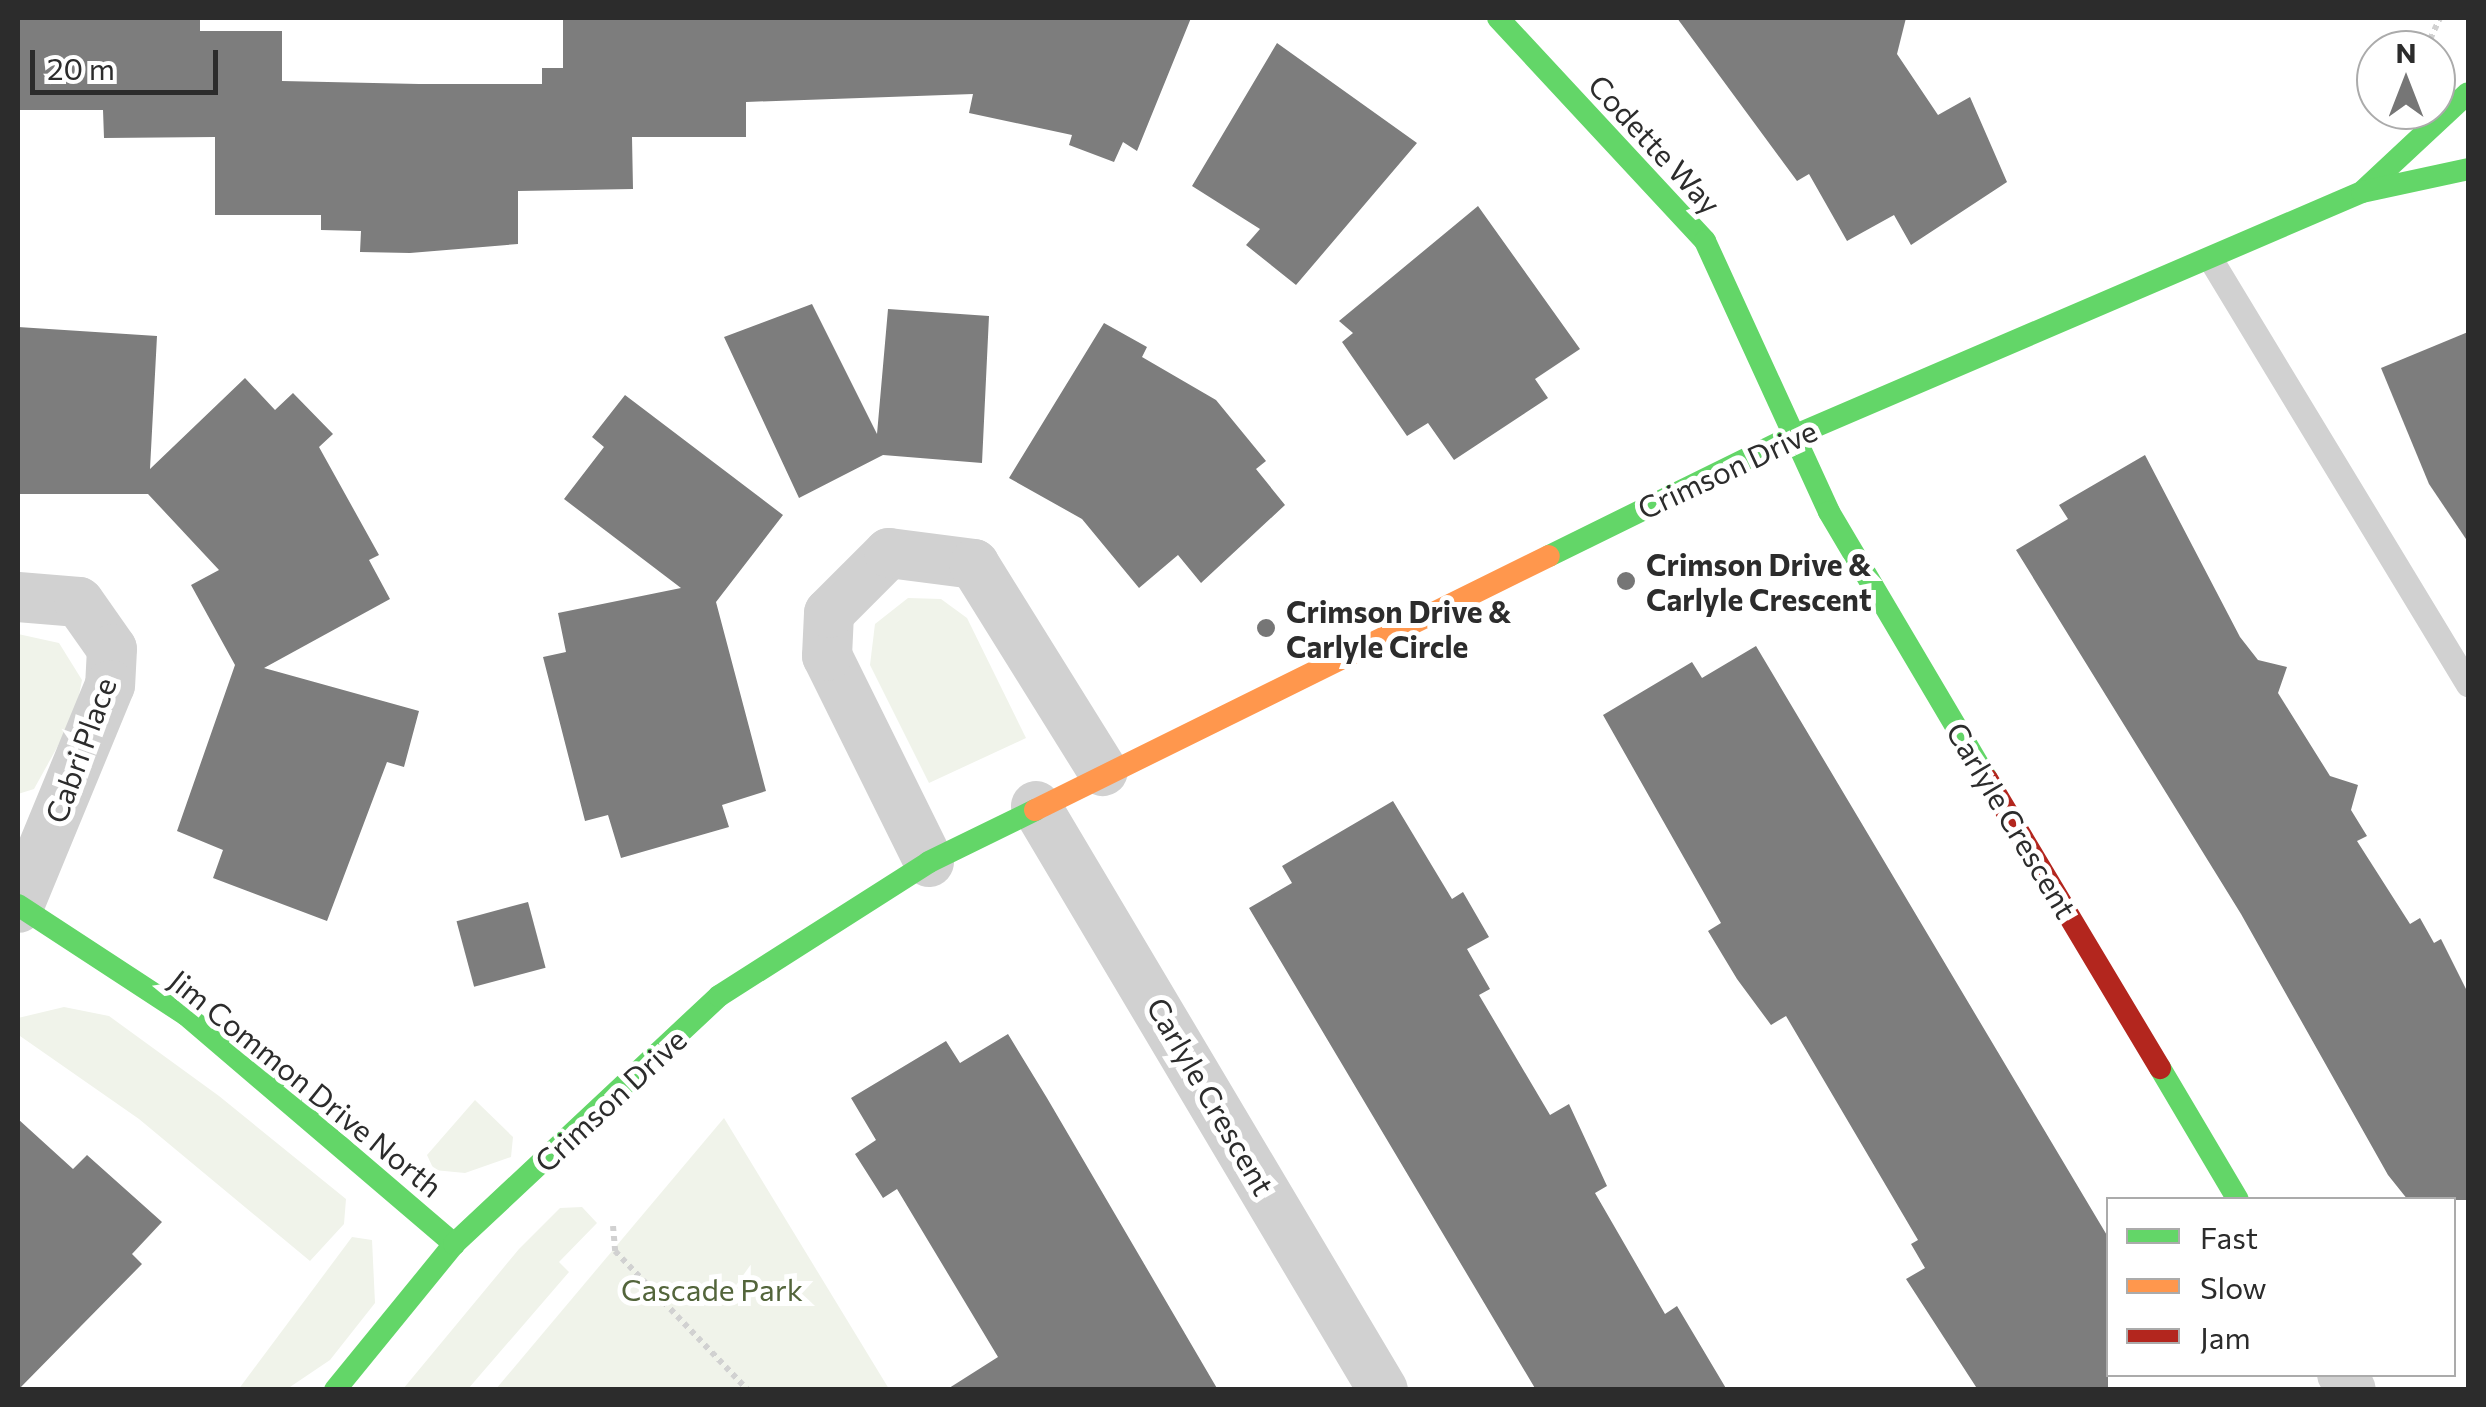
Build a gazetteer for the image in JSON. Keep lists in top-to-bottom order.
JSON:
{
  "streets": {
    "street": [
      "Codette Way",
      "Crimson Drive",
      "Cabri Place",
      "Carlyle Crescent",
      "Jim Common Drive North"
    ]
  },
  "crossings": [
    ["Codette Way", "Crimson Drive"],
    ["Codette Way", "Carlyle Crescent"],
    ["Crimson Drive", "Carlyle Crescent"],
    ["Crimson Drive", "Jim Common Drive North"],
    ["Cabri Place", "Jim Common Drive North"]
  ],
  "parks": ["Cascade Park"],
  "places": ["Crimson Drive & Carlyle Crescent", "Crimson Drive & Carlyle Circle"],
  "legend": ["Fast", "Slow", "Jam"],
  "scale_bar": "20 m",
  "north": "top"
}
